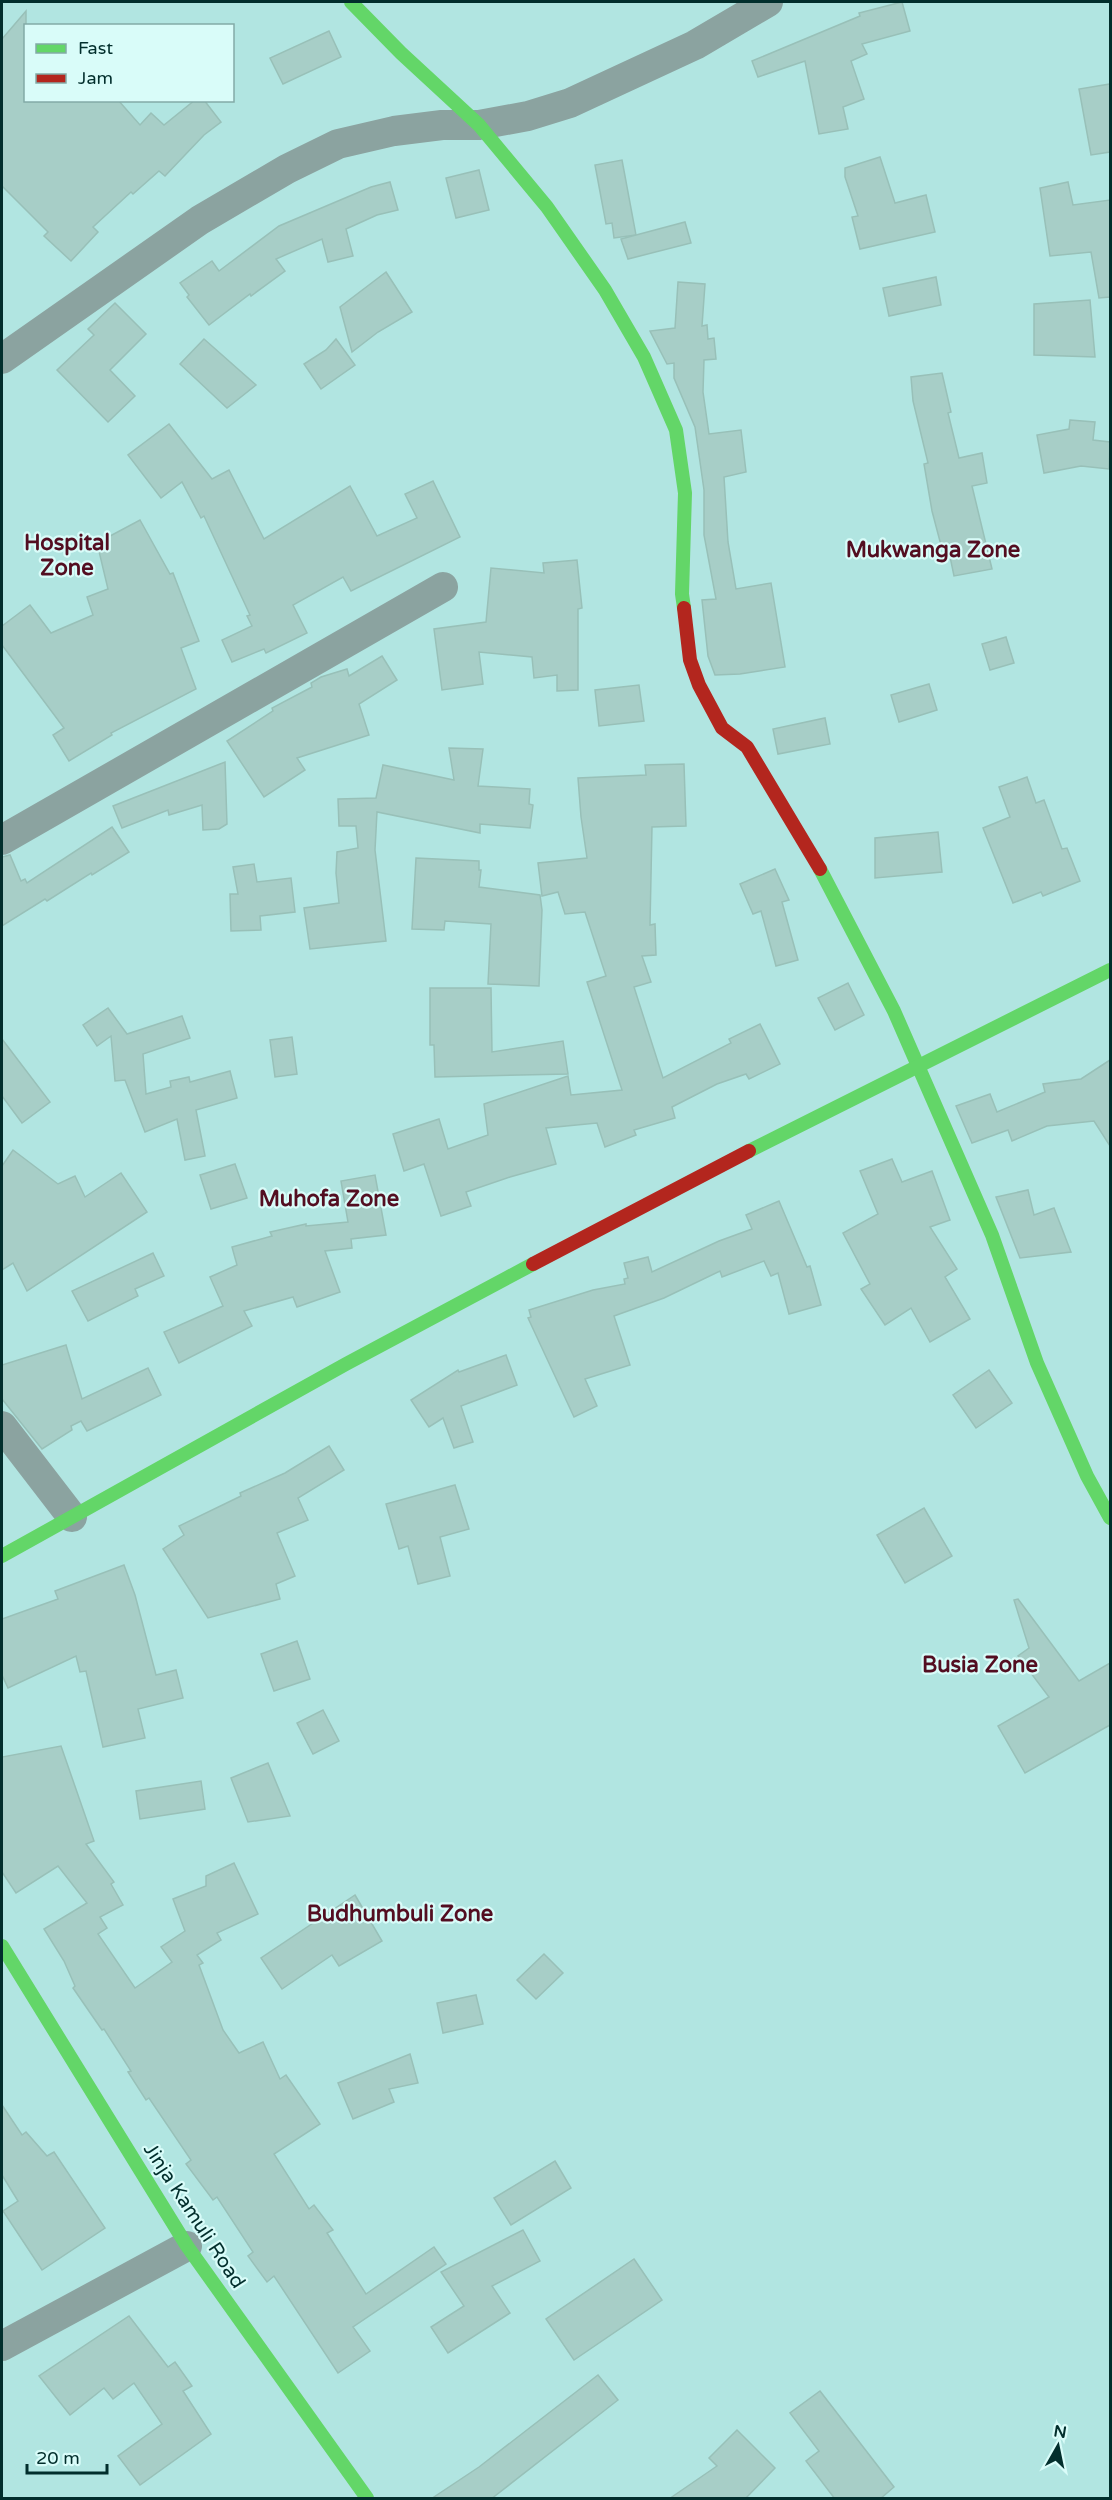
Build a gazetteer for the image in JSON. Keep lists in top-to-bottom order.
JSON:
{
  "streets": {
    "main road": ["Jinja Kamuli Road"]
  },
  "districts": [
    "Hospital Zone",
    "Mukwanga Zone",
    "Muhofa Zone",
    "Busia Zone",
    "Budhumbuli Zone"
  ],
  "legend": ["Fast", "Jam"],
  "scale_bar": "20 m",
  "north": "top"
}
